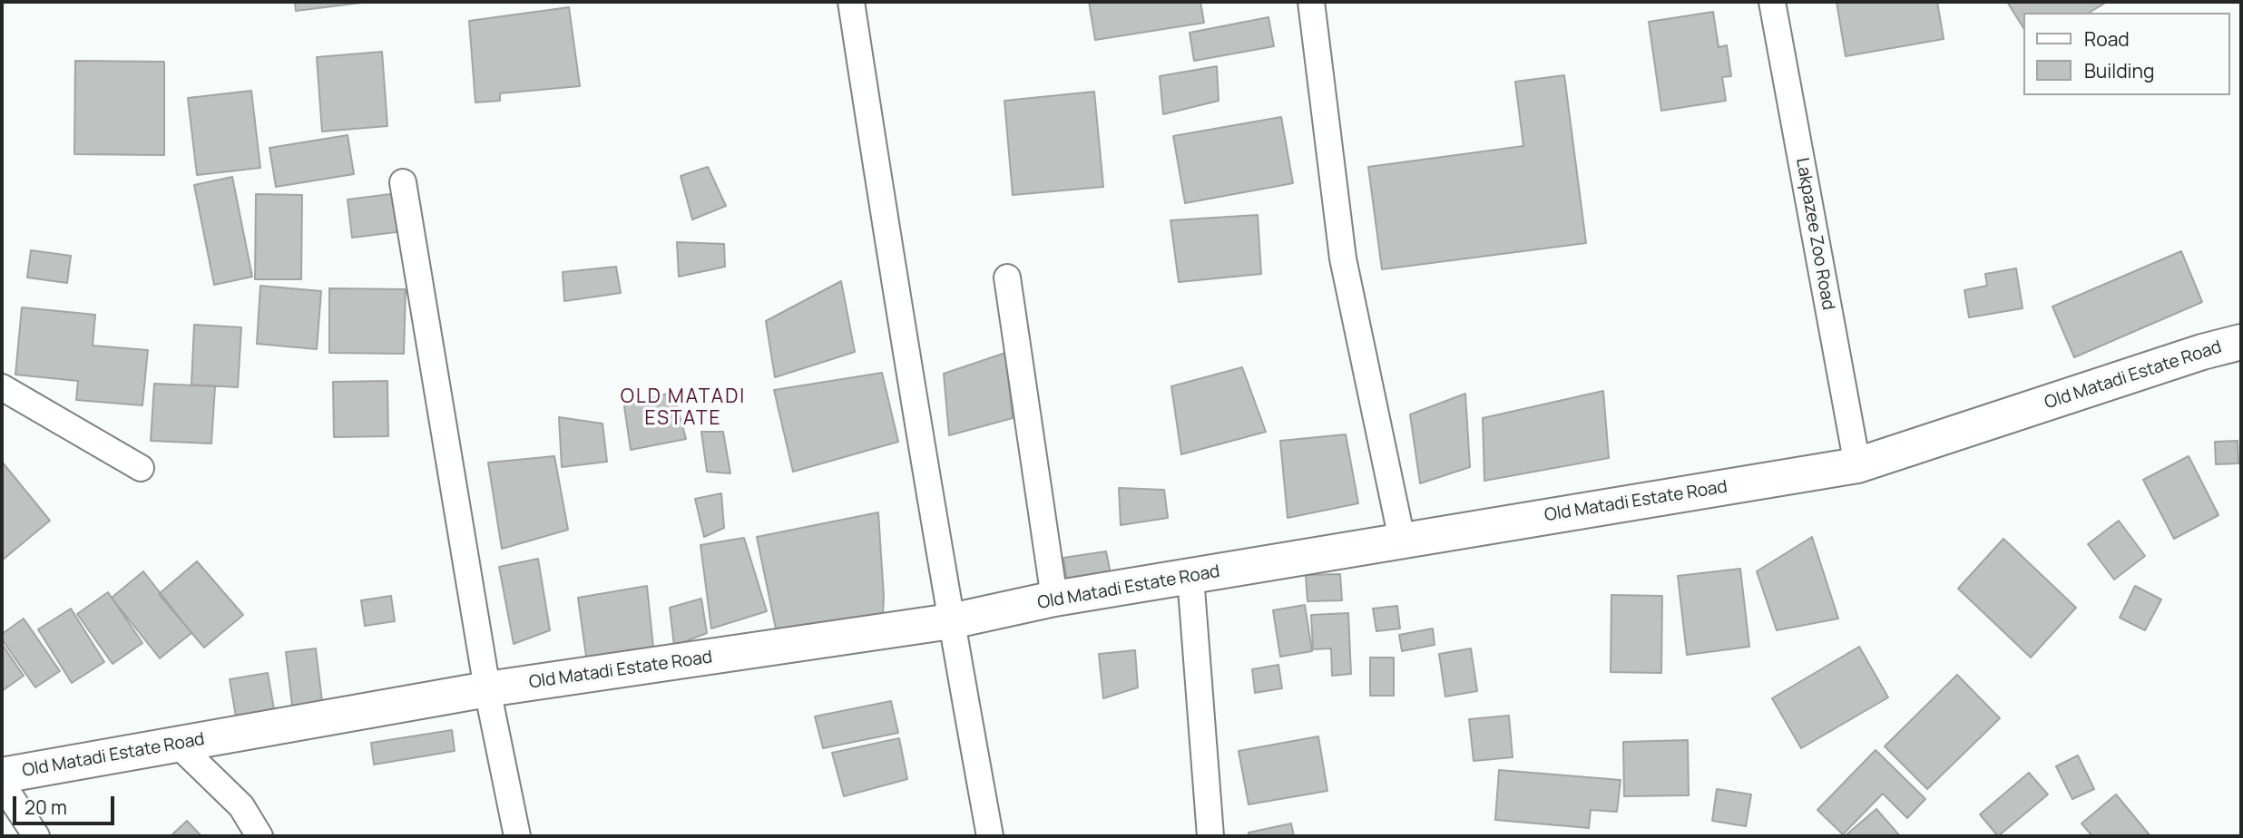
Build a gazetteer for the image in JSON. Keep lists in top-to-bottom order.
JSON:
{
  "streets": {
    "street": ["Lakpazee Zoo Road", "Old Matadi Estate Road"]
  },
  "crossings": [
    ["Lakpazee Zoo Road", "Old Matadi Estate Road"]
  ],
  "districts": ["OLD MATADI ESTATE"],
  "legend": ["Road", "Building"],
  "scale_bar": "20 m"
}
